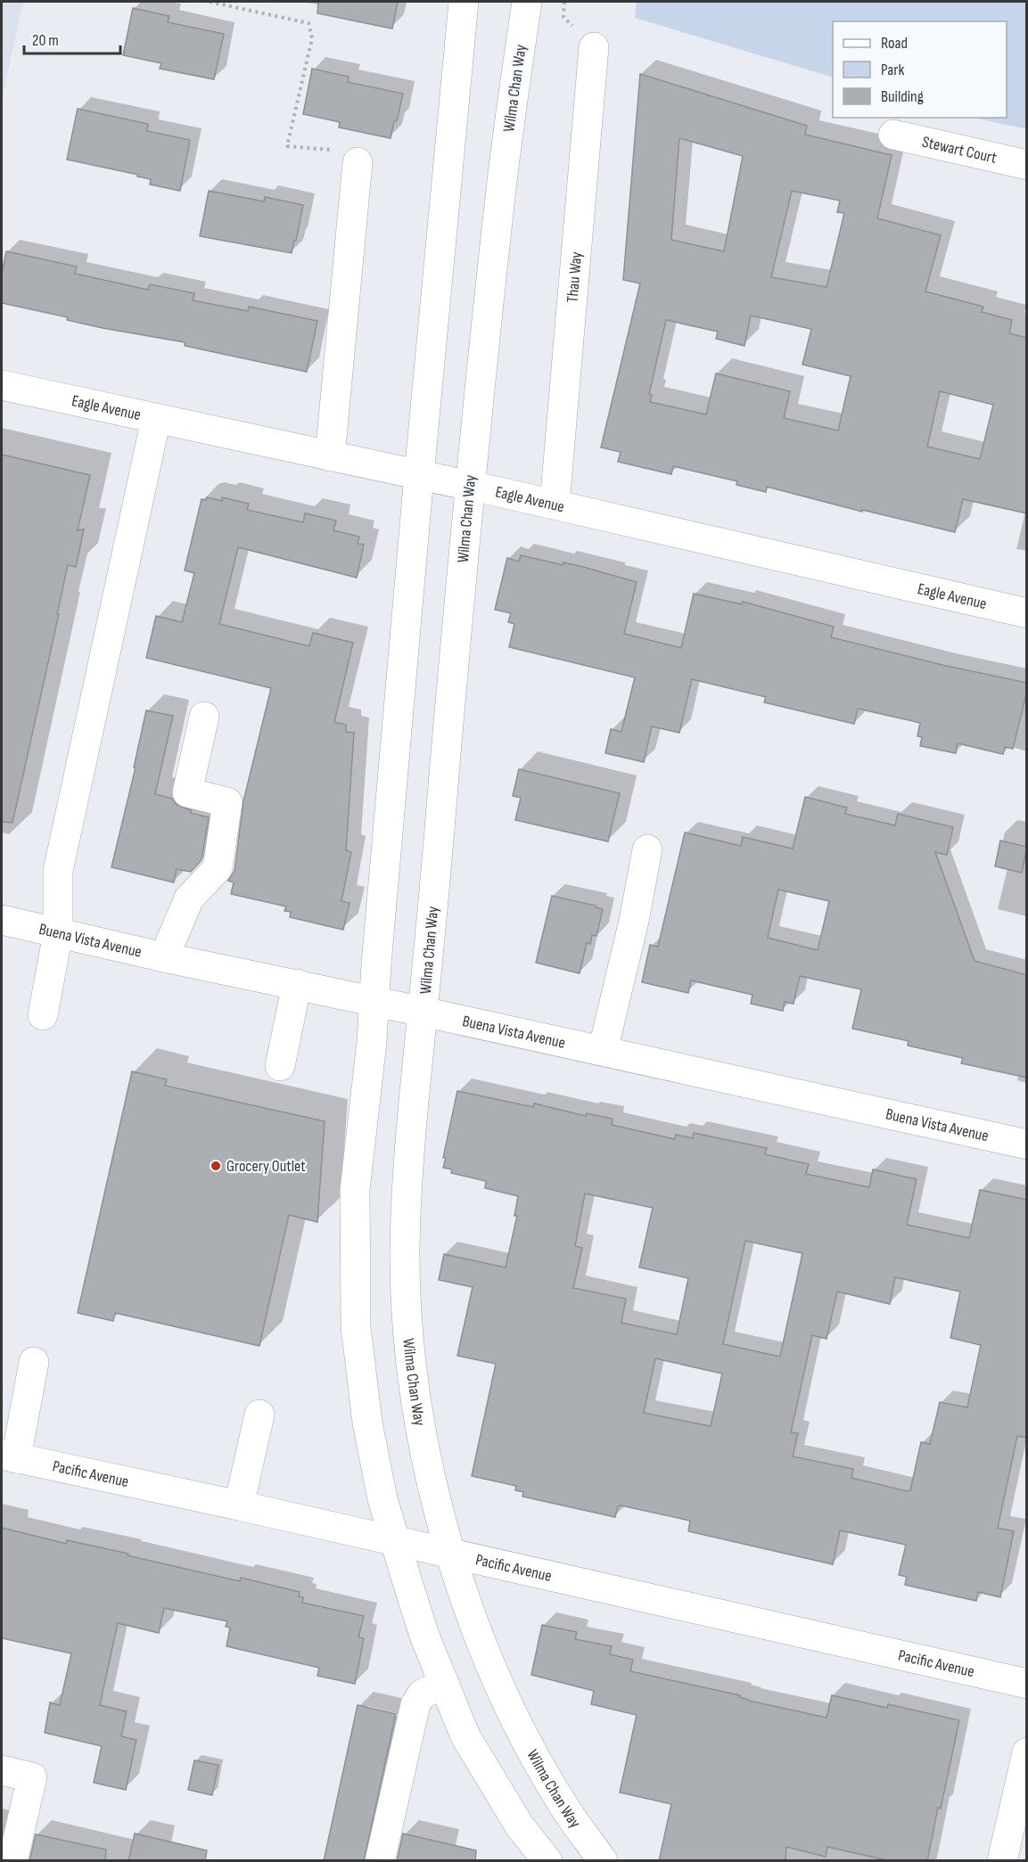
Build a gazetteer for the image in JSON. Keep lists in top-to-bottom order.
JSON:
{
  "streets": {
    "street": [
      "Wilma Chan Way",
      "Stewart Court",
      "Thau Way",
      "Eagle Avenue",
      "Buena Vista Avenue",
      "Pacific Avenue"
    ]
  },
  "crossings": [
    ["Wilma Chan Way", "Eagle Avenue"],
    ["Wilma Chan Way", "Buena Vista Avenue"],
    ["Wilma Chan Way", "Pacific Avenue"],
    ["Thau Way", "Eagle Avenue"]
  ],
  "places": ["Grocery Outlet"],
  "legend": ["Road", "Park", "Building"],
  "scale_bar": "20 m"
}
